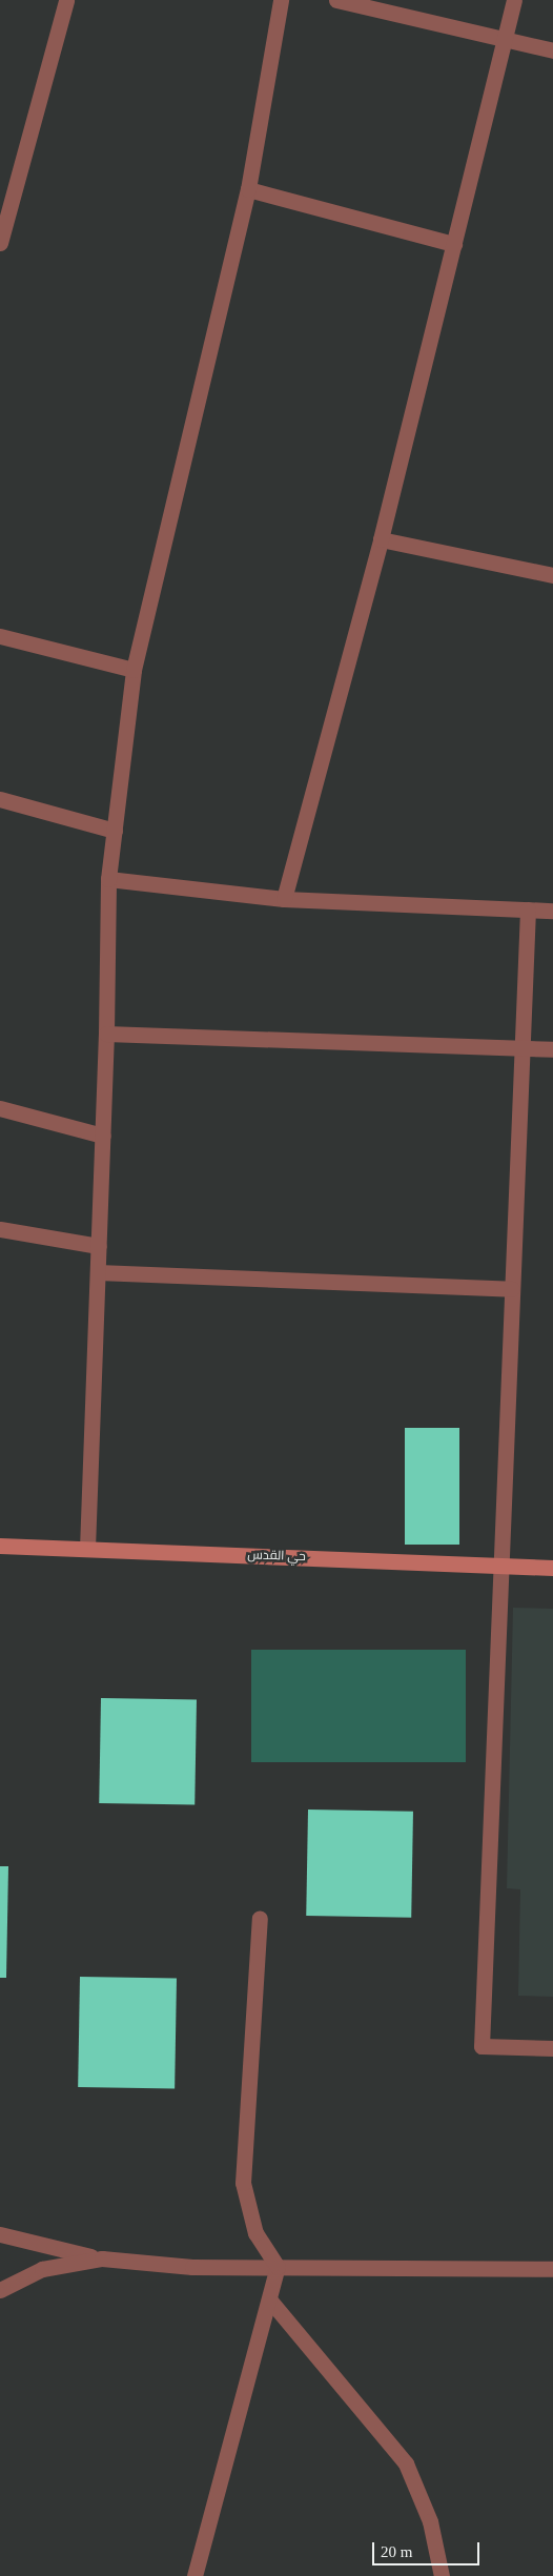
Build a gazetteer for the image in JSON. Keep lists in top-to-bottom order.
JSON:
{
  "streets": {
    "street": ["حي القدس"]
  },
  "scale_bar": "20 m"
}
